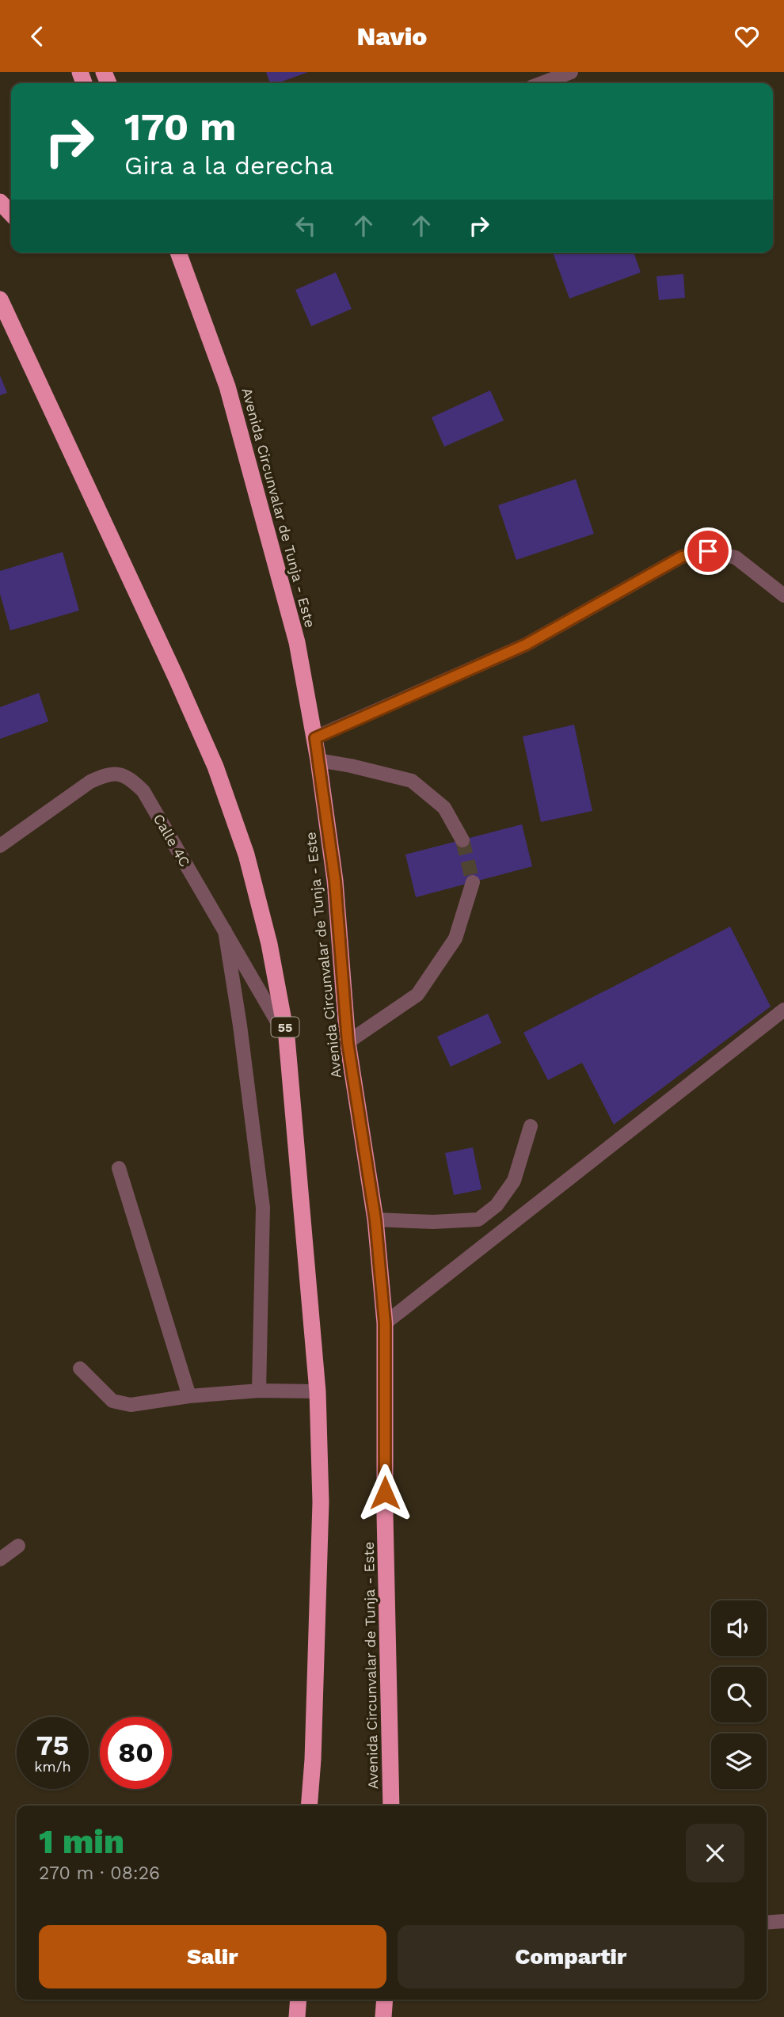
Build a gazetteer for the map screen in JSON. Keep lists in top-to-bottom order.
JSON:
{
  "streets": {
    "highway": ["Avenida Circunvalar de Tunja - Este", "55"],
    "street": ["Calle 4C"]
  },
  "crossings": [
    ["Calle 4C", "55"]
  ],
  "page": {
    "header": "Navio",
    "turn": ["170 m", "Gira a la derecha"],
    "speed": "75 km/h",
    "limit": "80",
    "heading": ["1 min", "270 m · 08:26"],
    "buttons": ["Salir", "Compartir"]
  }
}
